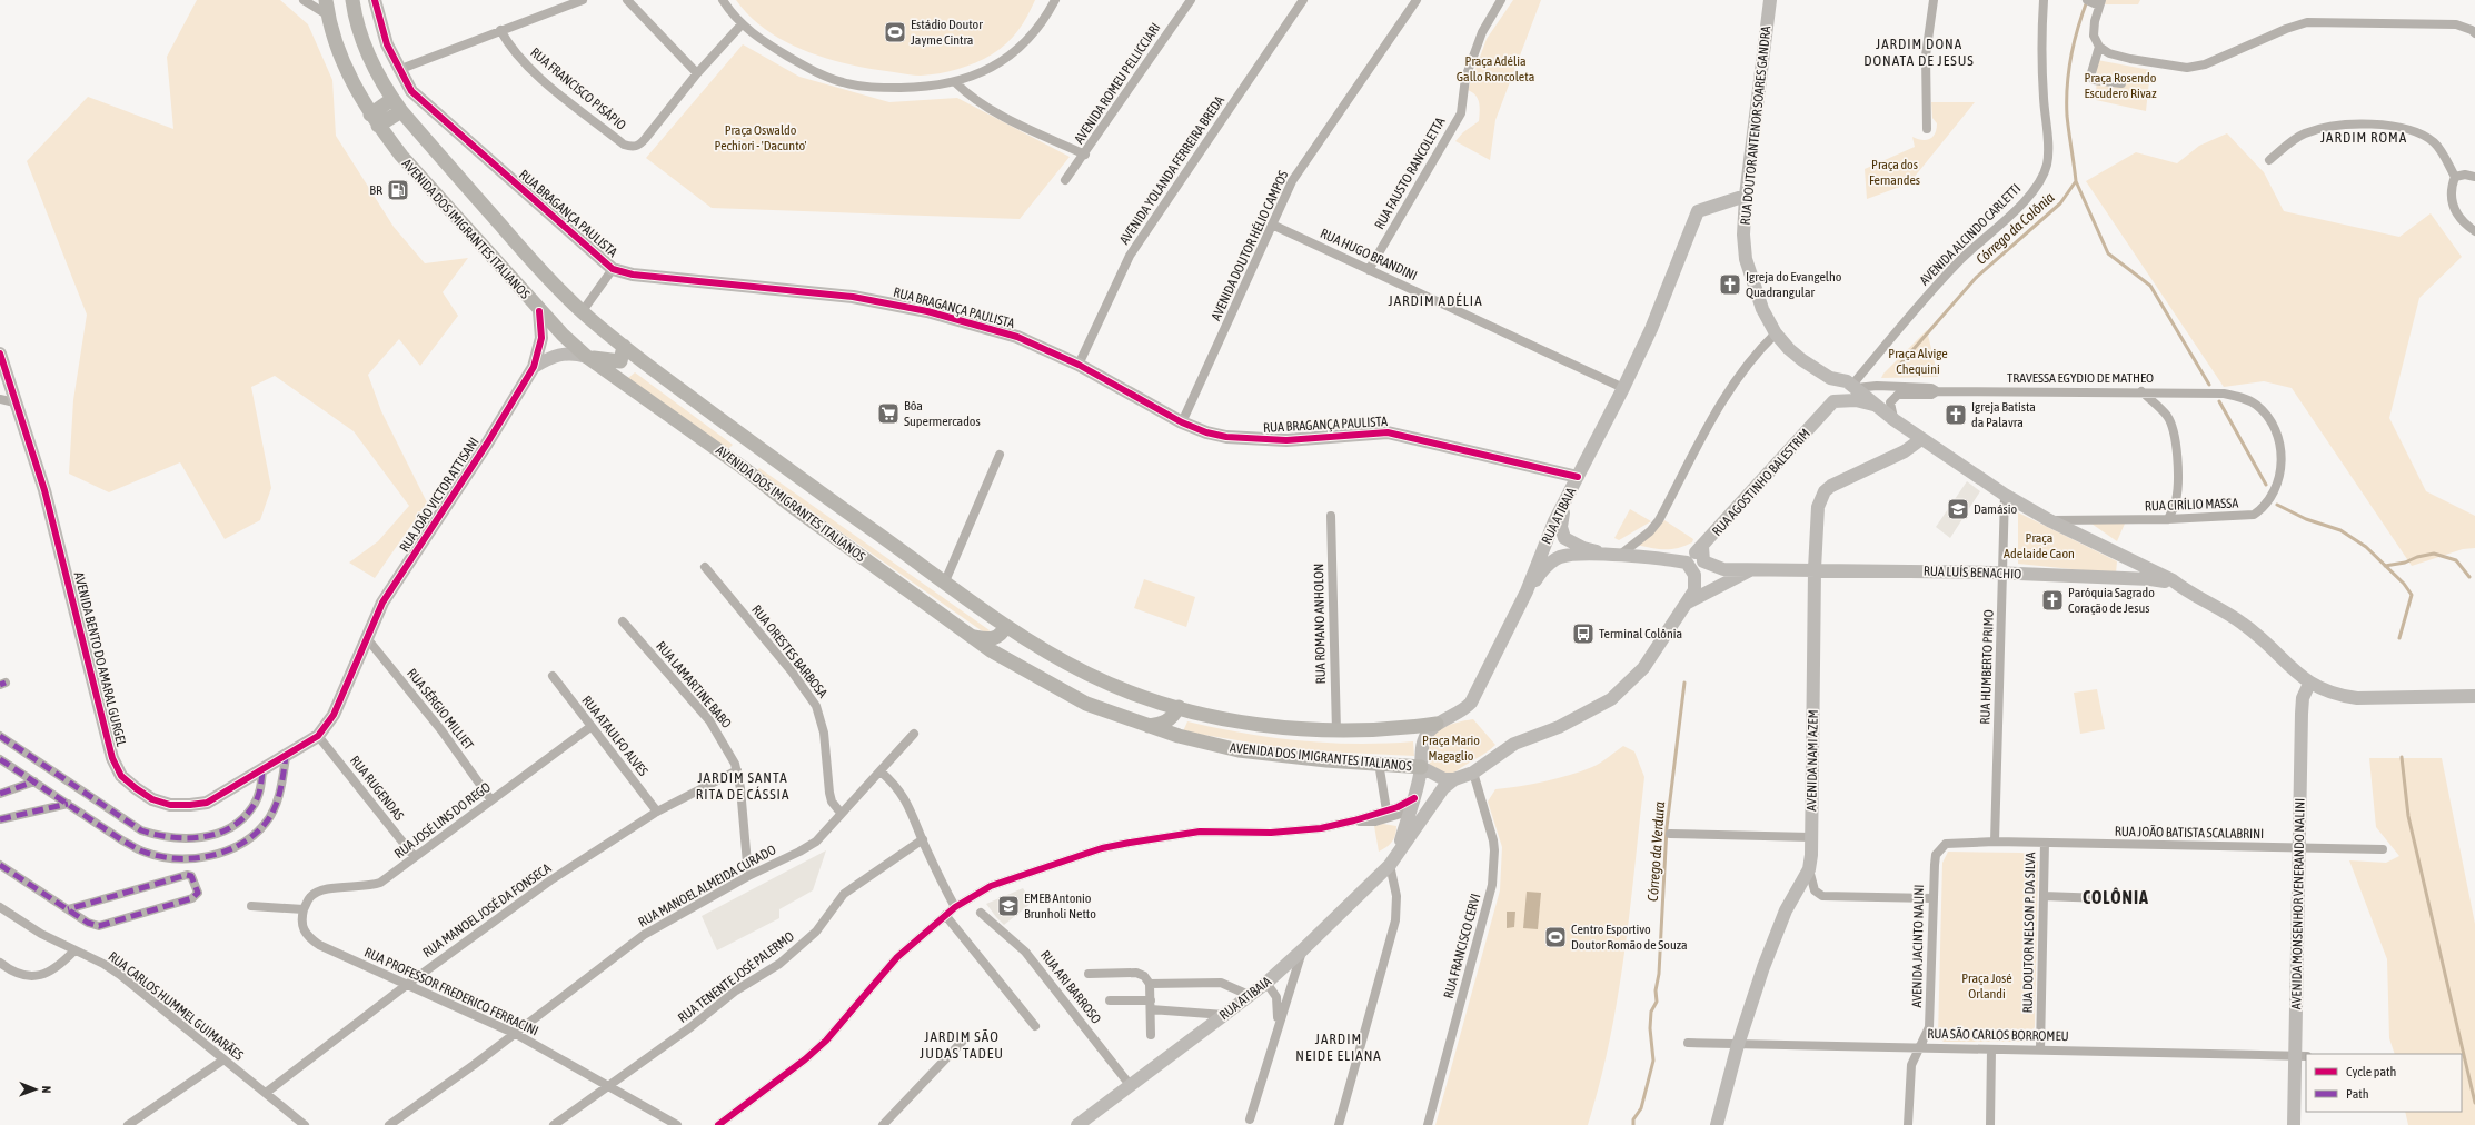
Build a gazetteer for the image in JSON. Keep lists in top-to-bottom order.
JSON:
{
  "streets": {
    "main road": ["AVENIDA DOS IMIGRANTES ITALIANOS"],
    "street": [
      "AVENIDA ROMEU PELLICCIARI",
      "RUA FRANCISCO PISÁPIO",
      "RUA DOUTOR ANTENOR SOARES GANDRA",
      "AVENIDA YOLANDA FERREIRA BREDA",
      "RUA FAUSTO RANCOLETTA",
      "RUA BRAGANÇA PAULISTA",
      "AVENIDA ALCINDO CARLETTI",
      "AVENIDA DOUTOR HÉLIO CAMPOS",
      "RUA HUGO BRANDINI",
      "TRAVESSA EGYDIO DE MATHEO",
      "RUA AGOSTINHO BALESTRIM",
      "RUA JOÃO VICTOR ATTISANI",
      "RUA CIRÍLIO MASSA",
      "RUA ATIBAIA",
      "RUA LUÍS BENACHIO",
      "RUA ROMANO ANHOLON",
      "RUA ORESTES BARBOSA",
      "AVENIDA BENTO DO AMARAL GURGEL",
      "RUA HUMBERTO PRIMO",
      "RUA LAMARTINE BABO",
      "RUA SÉRGIO MILLIET",
      "RUA ATAULFO ALVES",
      "AVENIDA NAMI AZEM",
      "RUA RUGENDAS",
      "RUA JOSÉ LINS DO REGO",
      "RUA JOÃO BATISTA SCALABRINI",
      "RUA MANOEL ALMEIDA CURADO",
      "AVENIDA MONSENHOR VENERANDO NALINI",
      "RUA MANOEL JOSÉ DA FONSECA",
      "RUA DOUTOR NELSON P. DA SILVA",
      "RUA FRANCISCO CERVI",
      "AVENIDA JACINTO NALINI",
      "RUA TENENTE JOSÉ PALERMO",
      "RUA ARI BARROSO",
      "RUA PROFESSOR FREDERICO FERRACINI",
      "RUA CARLOS HUMMEL GUIMARÃES",
      "RUA SÃO CARLOS BORROMEU"
    ]
  },
  "crossings": [
    ["RUA DOUTOR ANTENOR SOARES GANDRA", "AVENIDA ALCINDO CARLETTI"],
    ["RUA DOUTOR ANTENOR SOARES GANDRA", "TRAVESSA EGYDIO DE MATHEO"],
    ["RUA DOUTOR ANTENOR SOARES GANDRA", "RUA CIRÍLIO MASSA"],
    ["RUA DOUTOR ANTENOR SOARES GANDRA", "RUA ATIBAIA"],
    ["RUA DOUTOR ANTENOR SOARES GANDRA", "RUA LUÍS BENACHIO"],
    ["RUA DOUTOR ANTENOR SOARES GANDRA", "RUA HUMBERTO PRIMO"],
    ["RUA DOUTOR ANTENOR SOARES GANDRA", "AVENIDA NAMI AZEM"],
    ["RUA DOUTOR ANTENOR SOARES GANDRA", "AVENIDA MONSENHOR VENERANDO NALINI"],
    ["AVENIDA YOLANDA FERREIRA BREDA", "RUA BRAGANÇA PAULISTA"],
    ["RUA FAUSTO RANCOLETTA", "RUA HUGO BRANDINI"],
    ["RUA BRAGANÇA PAULISTA", "AVENIDA DOUTOR HÉLIO CAMPOS"],
    ["RUA BRAGANÇA PAULISTA", "RUA ATIBAIA"],
    ["AVENIDA DOS IMIGRANTES ITALIANOS", "RUA JOÃO VICTOR ATTISANI"],
    ["AVENIDA DOS IMIGRANTES ITALIANOS", "RUA ATIBAIA"],
    ["AVENIDA DOS IMIGRANTES ITALIANOS", "RUA ROMANO ANHOLON"],
    ["AVENIDA ALCINDO CARLETTI", "TRAVESSA EGYDIO DE MATHEO"],
    ["AVENIDA DOUTOR HÉLIO CAMPOS", "RUA HUGO BRANDINI"],
    ["RUA HUGO BRANDINI", "RUA ATIBAIA"],
    ["TRAVESSA EGYDIO DE MATHEO", "RUA CIRÍLIO MASSA"],
    ["RUA AGOSTINHO BALESTRIM", "RUA LUÍS BENACHIO"],
    ["RUA JOÃO VICTOR ATTISANI", "AVENIDA BENTO DO AMARAL GURGEL"],
    ["RUA JOÃO VICTOR ATTISANI", "RUA SÉRGIO MILLIET"],
    ["RUA ATIBAIA", "RUA ARI BARROSO"],
    ["RUA LUÍS BENACHIO", "RUA HUMBERTO PRIMO"],
    ["RUA LUÍS BENACHIO", "AVENIDA NAMI AZEM"],
    ["RUA ORESTES BARBOSA", "RUA MANOEL ALMEIDA CURADO"],
    ["AVENIDA BENTO DO AMARAL GURGEL", "RUA SÉRGIO MILLIET"],
    ["AVENIDA BENTO DO AMARAL GURGEL", "RUA RUGENDAS"],
    ["RUA HUMBERTO PRIMO", "RUA JOÃO BATISTA SCALABRINI"],
    ["RUA HUMBERTO PRIMO", "AVENIDA JACINTO NALINI"],
    ["RUA LAMARTINE BABO", "RUA MANOEL ALMEIDA CURADO"],
    ["RUA LAMARTINE BABO", "RUA MANOEL JOSÉ DA FONSECA"],
    ["RUA SÉRGIO MILLIET", "RUA JOSÉ LINS DO REGO"],
    ["RUA ATAULFO ALVES", "RUA JOSÉ LINS DO REGO"],
    ["RUA ATAULFO ALVES", "RUA MANOEL JOSÉ DA FONSECA"],
    ["AVENIDA NAMI AZEM", "RUA SÃO CARLOS BORROMEU"],
    ["RUA RUGENDAS", "RUA JOSÉ LINS DO REGO"],
    ["RUA JOSÉ LINS DO REGO", "RUA PROFESSOR FREDERICO FERRACINI"],
    ["RUA JOÃO BATISTA SCALABRINI", "AVENIDA MONSENHOR VENERANDO NALINI"],
    ["RUA JOÃO BATISTA SCALABRINI", "RUA DOUTOR NELSON P. DA SILVA"],
    ["RUA JOÃO BATISTA SCALABRINI", "AVENIDA JACINTO NALINI"],
    ["RUA MANOEL ALMEIDA CURADO", "RUA PROFESSOR FREDERICO FERRACINI"],
    ["AVENIDA MONSENHOR VENERANDO NALINI", "RUA SÃO CARLOS BORROMEU"],
    ["RUA MANOEL JOSÉ DA FONSECA", "RUA PROFESSOR FREDERICO FERRACINI"],
    ["RUA MANOEL JOSÉ DA FONSECA", "RUA CARLOS HUMMEL GUIMARÃES"],
    ["RUA DOUTOR NELSON P. DA SILVA", "RUA SÃO CARLOS BORROMEU"],
    ["AVENIDA JACINTO NALINI", "RUA SÃO CARLOS BORROMEU"],
    ["RUA TENENTE JOSÉ PALERMO", "RUA PROFESSOR FREDERICO FERRACINI"]
  ],
  "districts": [
    "JARDIM DONA DONATA DE JESUS",
    "JARDIM ROMA",
    "JARDIM ADÉLIA",
    "JARDIM SANTA RITA DE CÁSSIA",
    "COLÔNIA",
    "JARDIM SÃO JUDAS TADEU",
    "JARDIM NEIDE ELIANA"
  ],
  "water": ["Córrego da Colônia", "Córrego da Verdura"],
  "parks": [
    "Praça Adélia Gallo Roncoleta",
    "Praça Rosendo Escudero Rivaz",
    "Praça Oswaldo Pechiori - 'Dacunto'",
    "Praça dos Fernandes",
    "Praça Alvige Chequini",
    "Praça Adelaide Caon",
    "Praça Mario Magaglio",
    "Praça José Orlandi"
  ],
  "places": {
    "sports": ["Estádio Doutor Jayme Cintra", "Centro Esportivo Doutor Romão de Souza"],
    "fuel station": ["BR"],
    "church": ["Igreja do Evangelho Quadrangular", "Igreja Batista da Palavra", "Paróquia Sagrado Coração de Jesus"],
    "supermarket": ["Bôa Supermercados"],
    "school or university": ["Damásio", "EMEB Antonio Brunholi Netto"],
    "bus stop": ["Terminal Colônia"]
  },
  "legend": ["Cycle path", "Path"],
  "north": "right"
}
